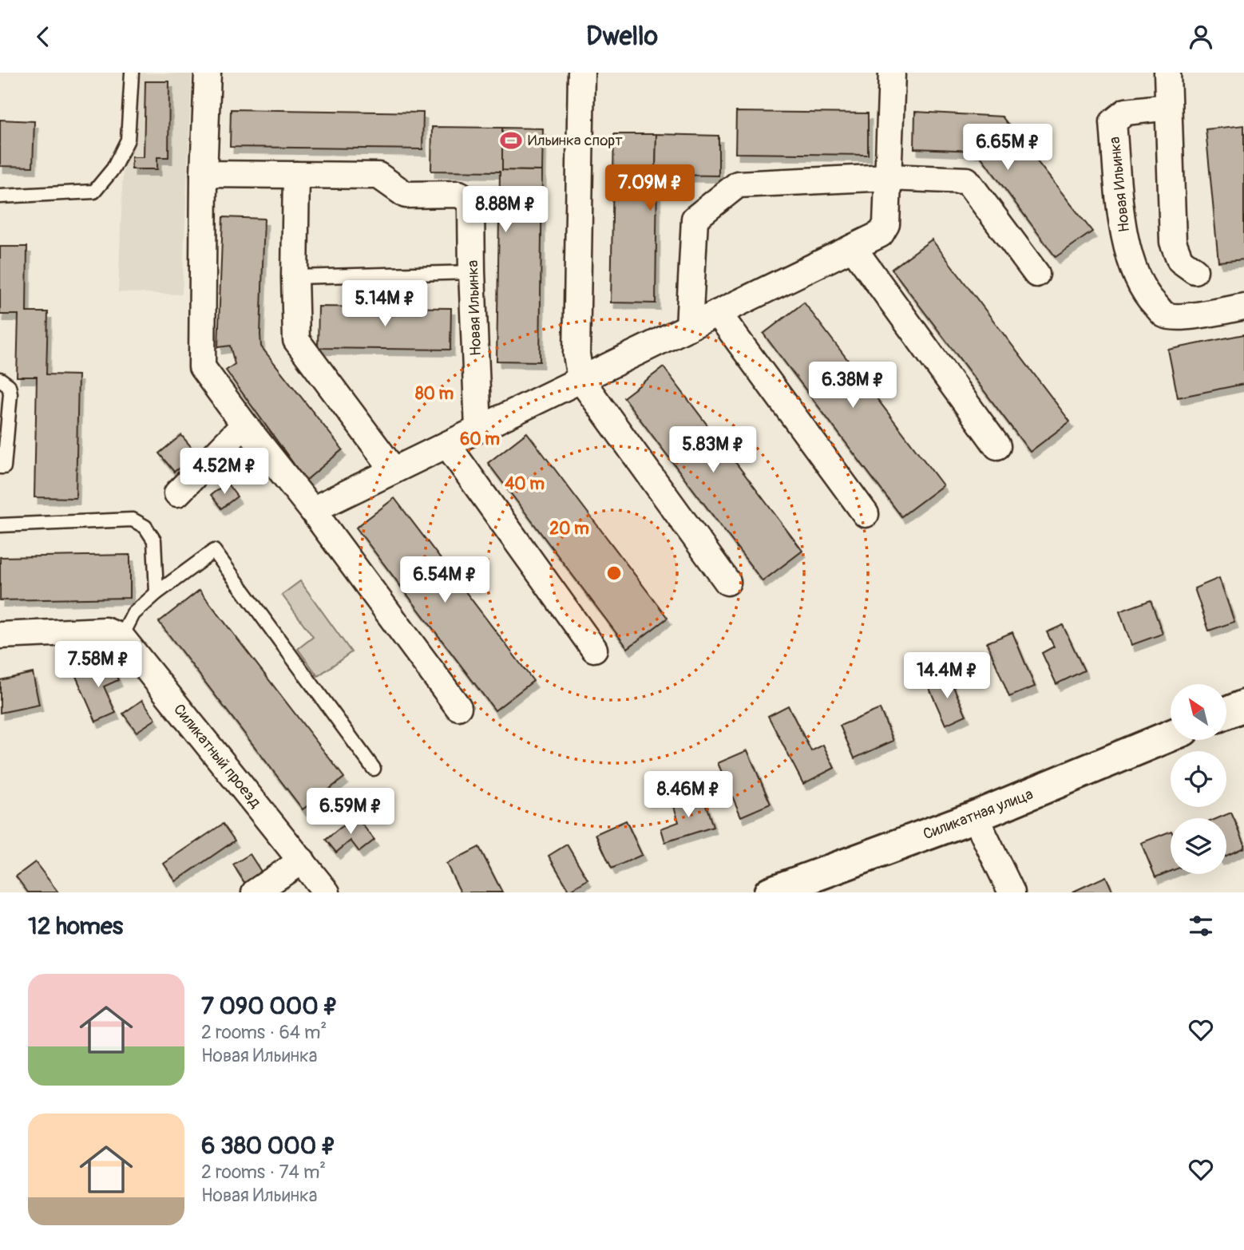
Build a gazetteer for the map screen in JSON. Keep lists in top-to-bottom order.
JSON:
{
  "streets": {
    "street": ["Новая Ильинка", "Силикатный проезд", "Силикатная улица"]
  },
  "places": {
    "sports": ["Ильинка спорт"]
  },
  "north": "top left",
  "page": {
    "header": "Dwello",
    "price": [
      "6.65M ₽",
      "7.09M ₽",
      "8.88M ₽",
      "5.14M ₽",
      "6.38M ₽",
      "5.83M ₽",
      "4.52M ₽",
      "6.54M ₽",
      "7.58M ₽",
      "14.4M ₽",
      "8.46M ₽",
      "6.59M ₽"
    ],
    "heading": "12 homes",
    "list": [
      {
        "name": "7 090 000 ₽",
        "note": "2 rooms · 64 m² · Новая Ильинка"
      },
      {
        "name": "6 380 000 ₽",
        "note": "2 rooms · 74 m² · Новая Ильинка"
      }
    ]
  },
  "rings": [
    "80 m",
    "60 m",
    "40 m",
    "20 m"
  ]
}
